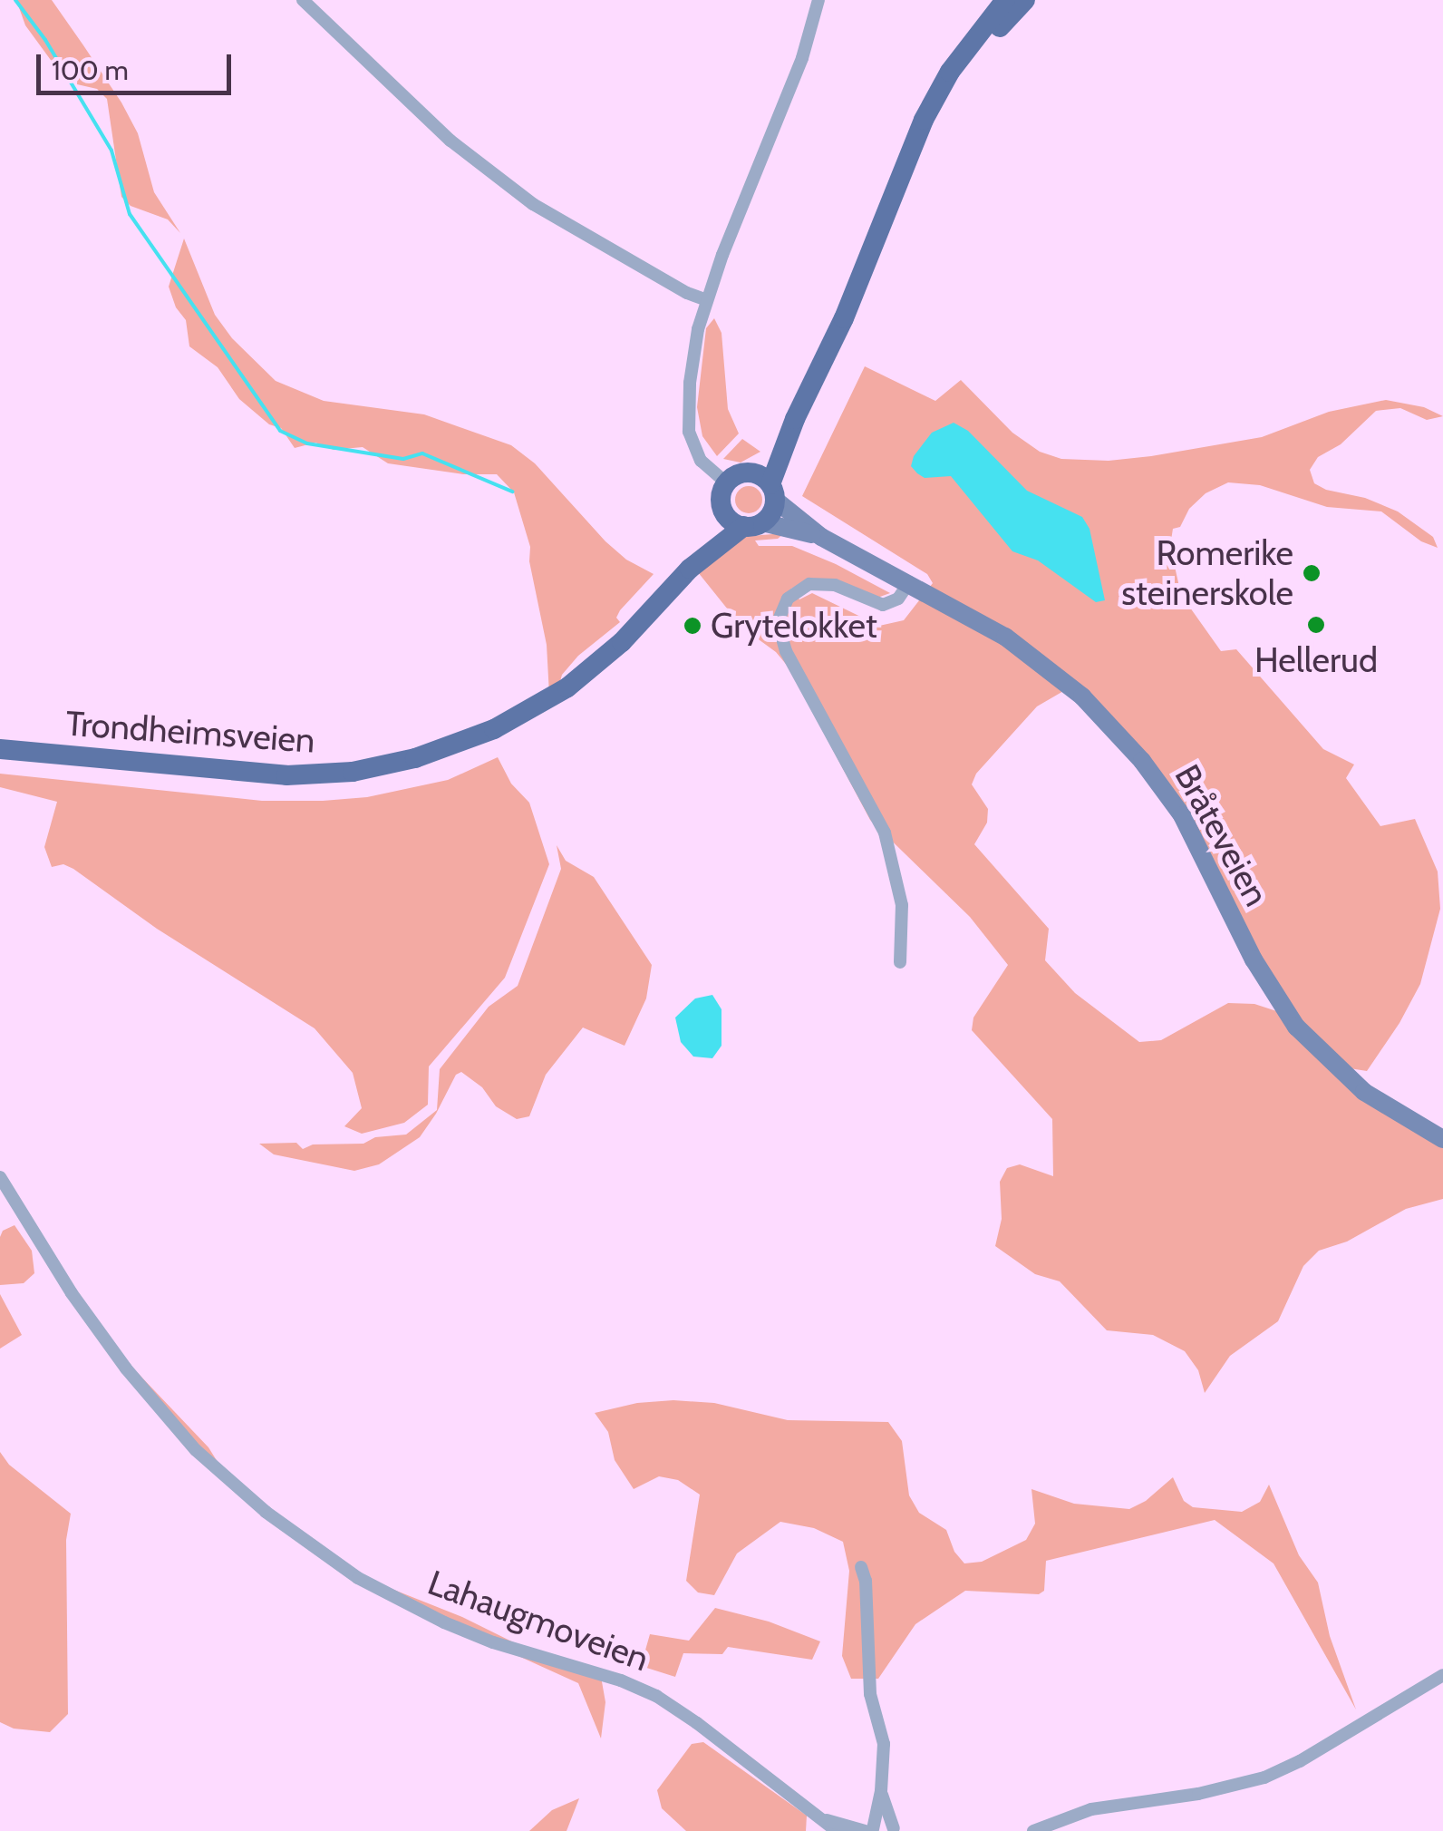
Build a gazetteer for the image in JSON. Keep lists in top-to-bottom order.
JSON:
{
  "streets": {
    "main road": ["Trondheimsveien", "Bråteveien"],
    "street": ["Lahaugmoveien"]
  },
  "crossings": [
    ["Trondheimsveien", "Bråteveien"]
  ],
  "places": ["Romerike steinerskole", "Hellerud", "Grytelokket"],
  "scale_bar": "100 m"
}
